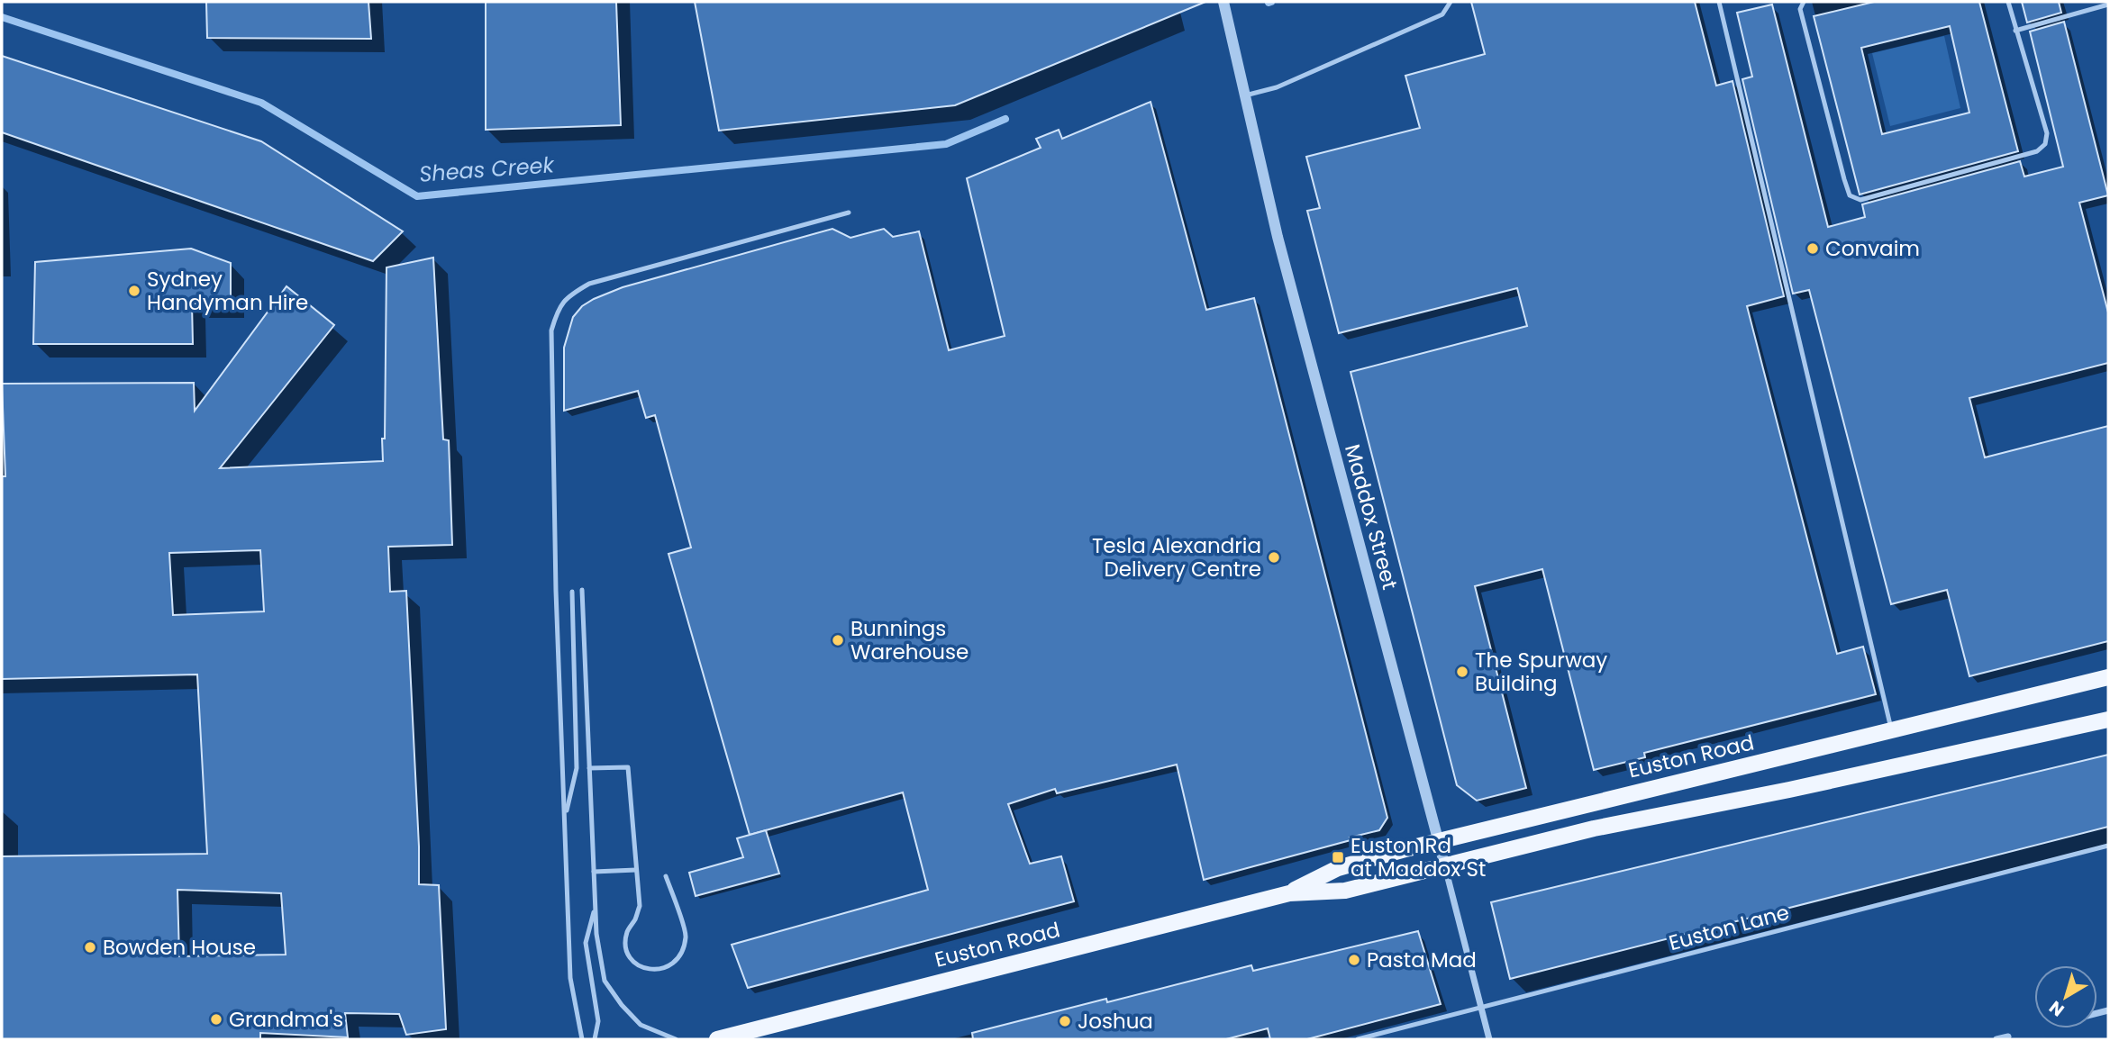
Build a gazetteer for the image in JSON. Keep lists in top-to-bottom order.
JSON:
{
  "streets": {
    "main road": ["Euston Road"],
    "street": ["Maddox Street"],
    "lane": ["Euston Lane"]
  },
  "crossings": [
    ["Maddox Street", "Euston Road"],
    ["Maddox Street", "Euston Lane"]
  ],
  "water": ["Sheas Creek"],
  "places": {
    "other": [
      "Convaim",
      "Sydney Handyman Hire",
      "Tesla Alexandria Delivery Centre",
      "Bunnings Warehouse",
      "The Spurway Building",
      "Bowden House",
      "Pasta Mad",
      "Grandma's",
      "Joshua"
    ],
    "transit": ["Euston Rd at Maddox St"]
  },
  "north": "bottom left"
}
